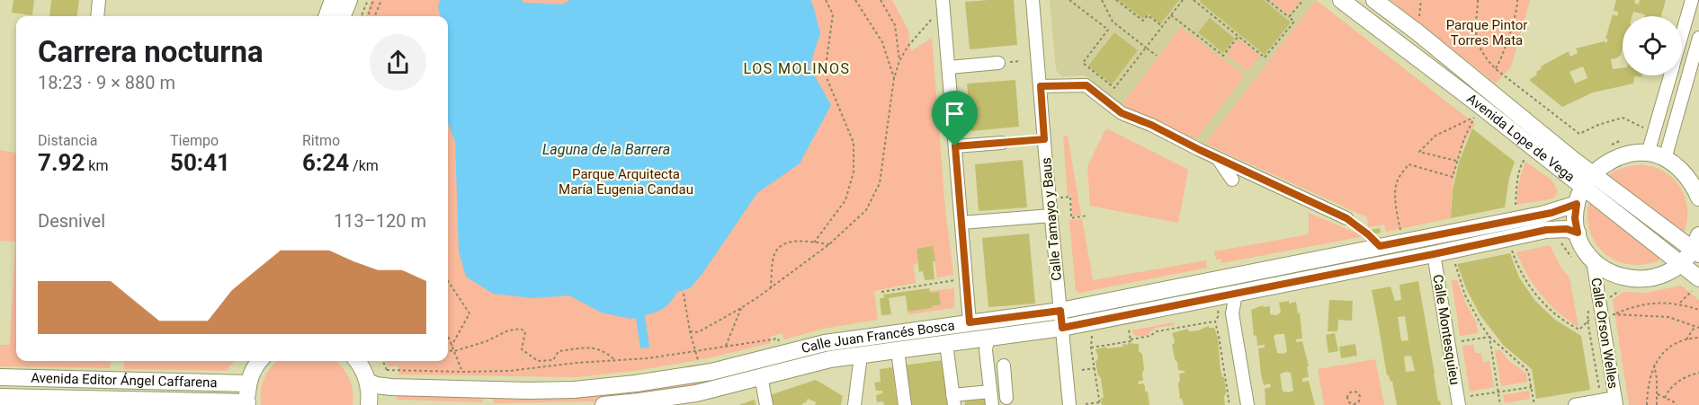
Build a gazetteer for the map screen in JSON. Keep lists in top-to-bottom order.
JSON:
{
  "streets": {
    "main road": ["Avenida Lope de Vega", "Calle Juan Francés Bosca", "Avenida Editor Ángel Caffarena"],
    "street": ["Calle Tamayo y Baus", "Calle Montesquieu", "Calle Orson Welles"]
  },
  "crossings": [
    ["Calle Tamayo y Baus", "Calle Juan Francés Bosca"],
    ["Calle Montesquieu", "Calle Juan Francés Bosca"]
  ],
  "districts": ["LOS MOLINOS"],
  "water": ["Laguna de la Barrera"],
  "parks": ["Parque Pintor Torres Mata", "Parque Arquitecta María Eugenia Candau"],
  "page": {
    "heading": ["Carrera nocturna", "18:23 · 9 × 880 m"],
    "stats": [
      ["Distancia", "7.92 km"],
      ["Tiempo", "50:41"],
      ["Ritmo", "6:24 /km"]
    ],
    "chart": ["Desnivel", "113–120 m"]
  }
}
